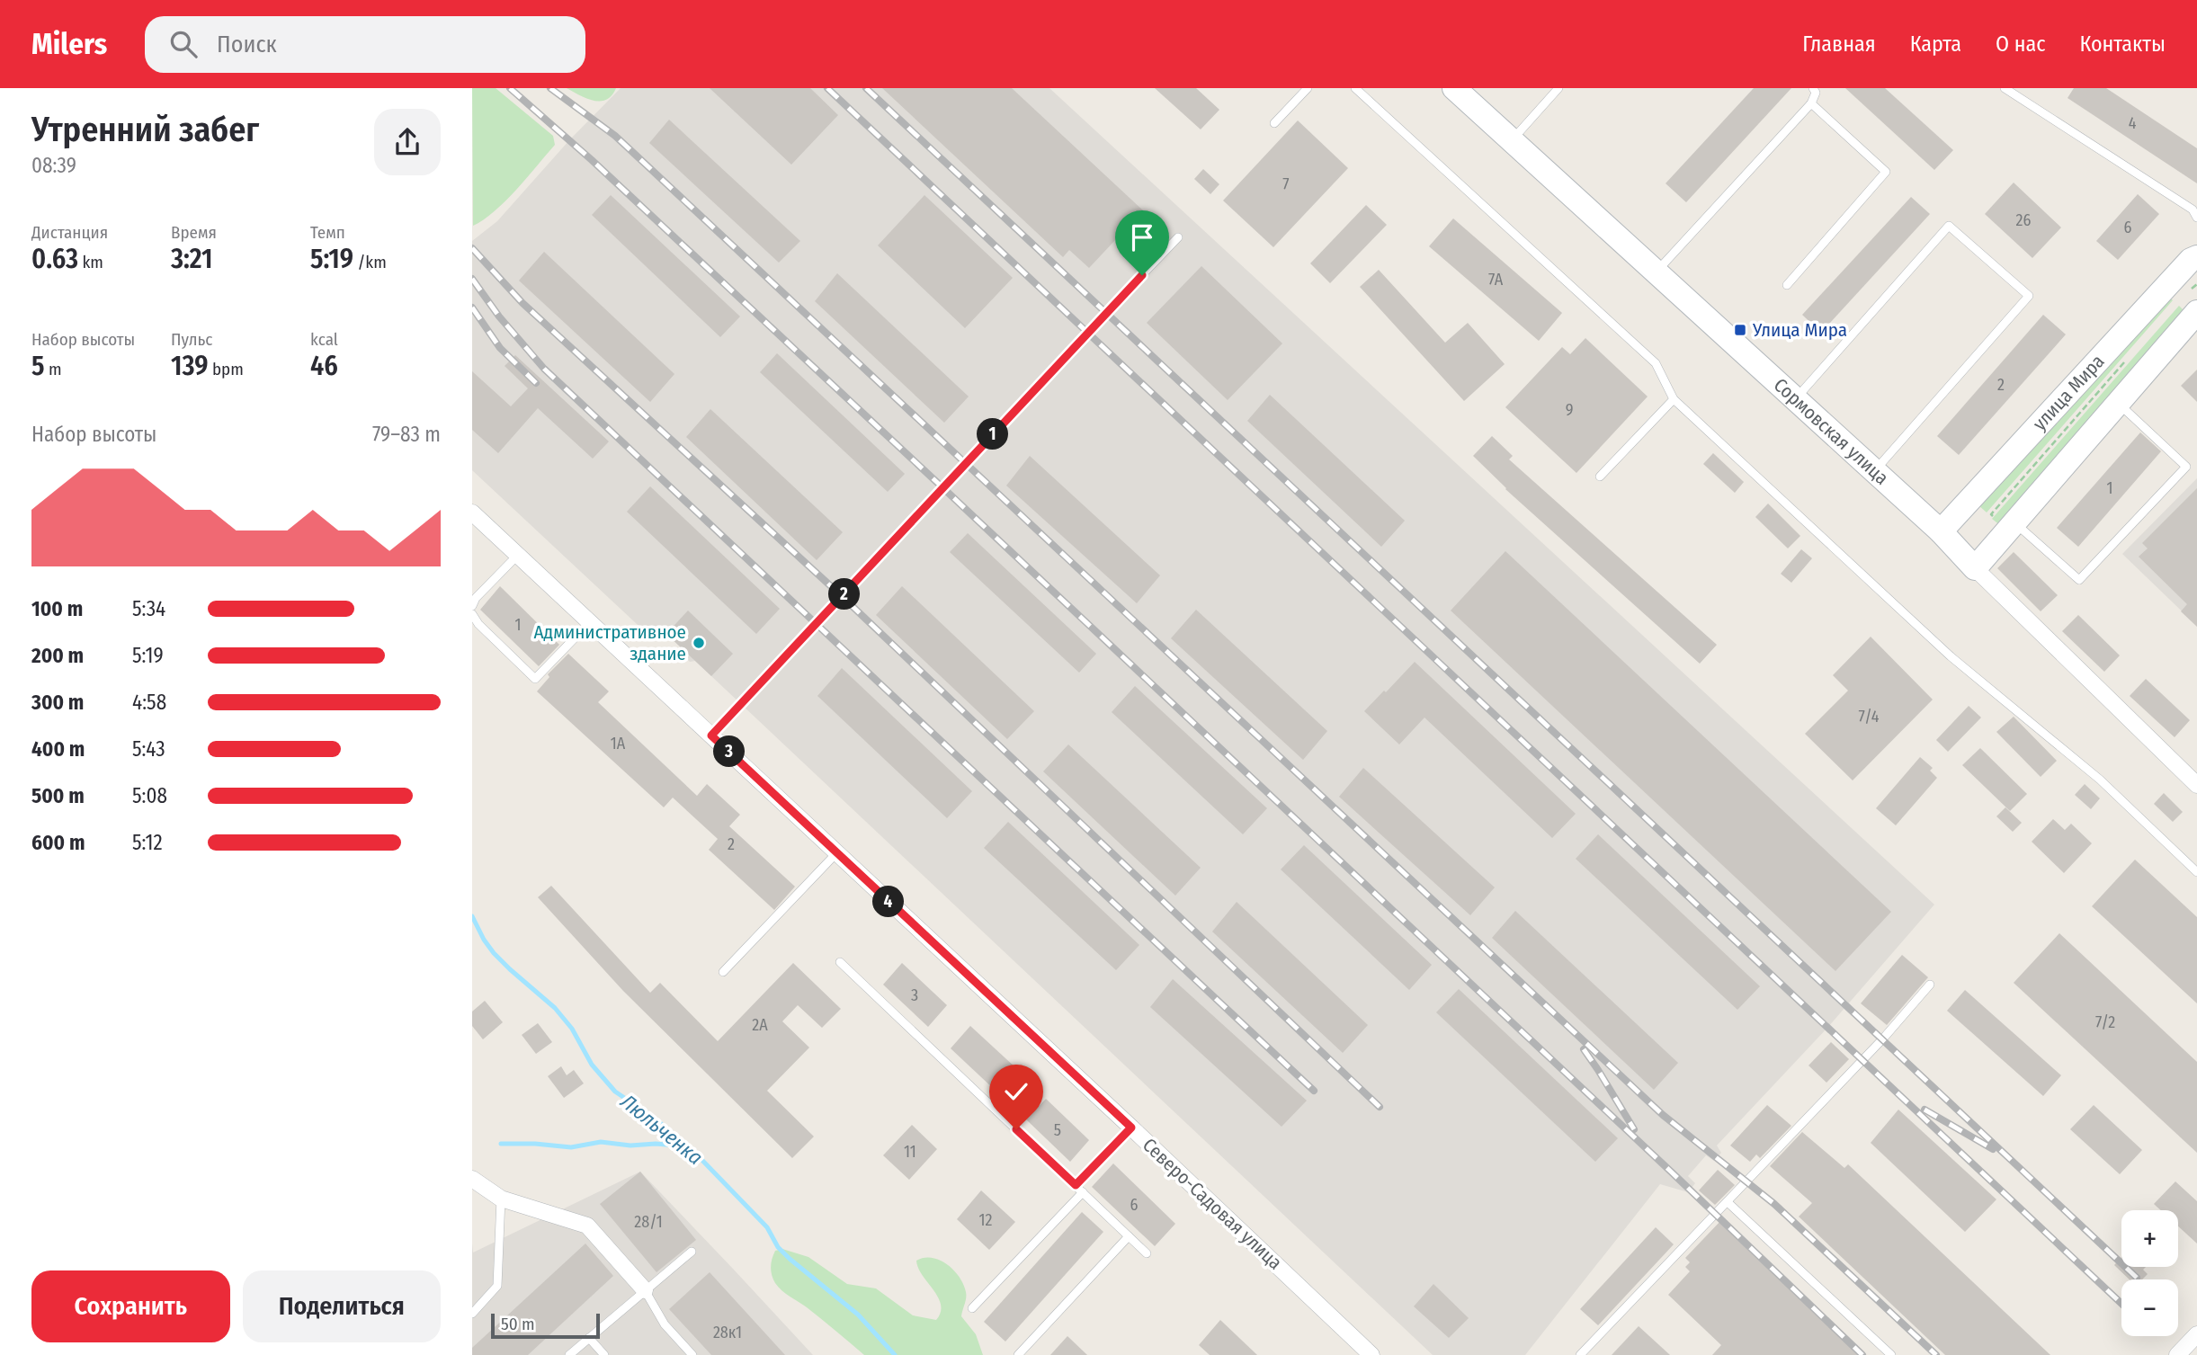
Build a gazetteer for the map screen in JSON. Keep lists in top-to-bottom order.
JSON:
{
  "streets": {
    "street": ["улица Мира", "Сормовская улица", "Северо-Садовая улица"]
  },
  "crossings": [
    ["улица Мира", "Сормовская улица"]
  ],
  "water": ["Люльченка"],
  "places": {
    "transit": ["Улица Мира"],
    "other": ["Административное здание"]
  },
  "house_numbers": [
    "4",
    "7",
    "26",
    "6",
    "7А",
    "2",
    "9",
    "1",
    "1",
    "7/4",
    "1А",
    "2",
    "3",
    "7/2",
    "2А",
    "5",
    "11",
    "6",
    "12",
    "28/1",
    "28к1"
  ],
  "scale_bar": "50 m",
  "page": {
    "header": "Milers",
    "search": "Поиск",
    "nav": [
      "Главная",
      "Карта",
      "О нас",
      "Контакты"
    ],
    "heading": ["Утренний забег", "08:39"],
    "stats": [
      ["Дистанция", "0.63 km"],
      ["Время", "3:21"],
      ["Темп", "5:19 /km"],
      ["Набор высоты", "5 m"],
      ["Пульс", "139 bpm"],
      ["kcal", "46"]
    ],
    "chart": ["Набор высоты", "79–83 m"],
    "pins": [
      "1",
      "2",
      "3",
      "4"
    ],
    "list": [
      {
        "name": "100 m",
        "note": "5:34"
      },
      {
        "name": "200 m",
        "note": "5:19"
      },
      {
        "name": "300 m",
        "note": "4:58"
      },
      {
        "name": "400 m",
        "note": "5:43"
      },
      {
        "name": "500 m",
        "note": "5:08"
      },
      {
        "name": "600 m",
        "note": "5:12"
      }
    ],
    "map_buttons": ["+", "−"],
    "buttons": ["Сохранить", "Поделиться"],
    "scale": "50 m"
  }
}
